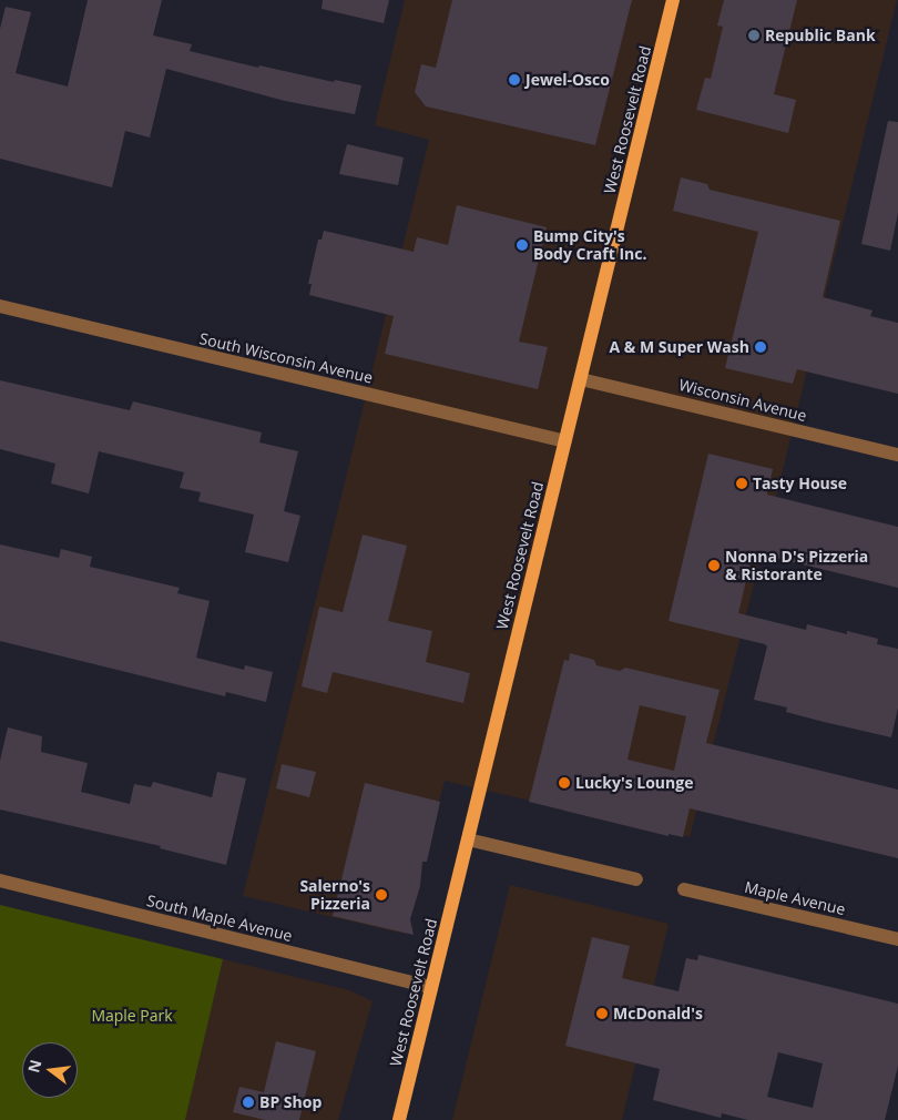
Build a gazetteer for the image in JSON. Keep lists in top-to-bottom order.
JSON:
{
  "streets": {
    "main road": ["West Roosevelt Road"],
    "street": [
      "South Wisconsin Avenue",
      "Wisconsin Avenue",
      "Maple Avenue",
      "South Maple Avenue"
    ]
  },
  "crossings": [
    ["West Roosevelt Road", "South Wisconsin Avenue"],
    ["West Roosevelt Road", "Wisconsin Avenue"],
    ["West Roosevelt Road", "South Maple Avenue"]
  ],
  "parks": ["Maple Park"],
  "places": [
    "Republic Bank",
    "Jewel-Osco",
    "Bump City's Body Craft Inc.",
    "A & M Super Wash",
    "Tasty House",
    "Nonna D's Pizzeria & Ristorante",
    "Lucky's Lounge",
    "Salerno's Pizzeria",
    "McDonald's",
    "BP Shop"
  ],
  "north": "left"
}
